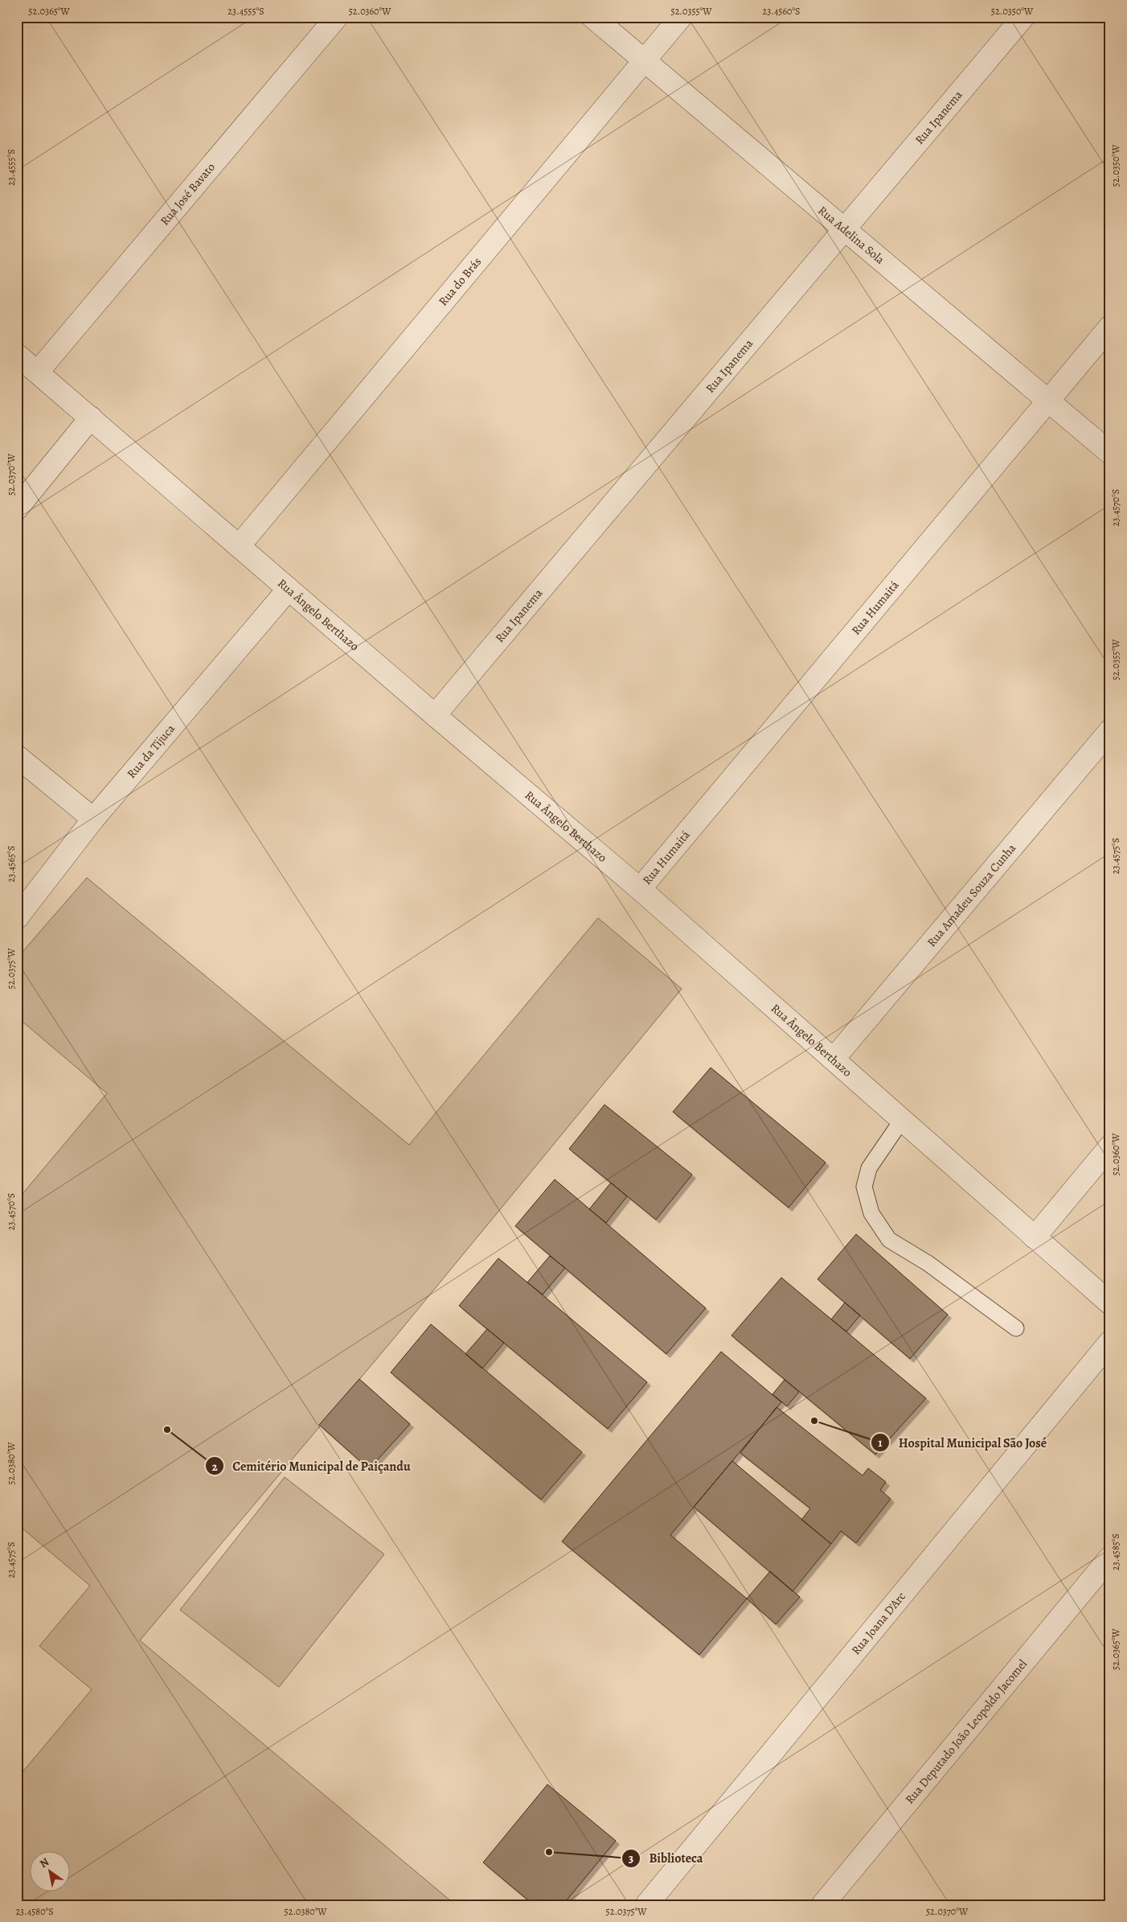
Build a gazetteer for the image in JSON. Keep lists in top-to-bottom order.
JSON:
{
  "streets": {
    "street": [
      "Rua Ipanema",
      "Rua José Bavato",
      "Rua Adelina Sola",
      "Rua do Brás",
      "Rua Humaitá",
      "Rua Ângelo Berthazo",
      "Rua da Tijuca",
      "Rua Amadeu Souza Cunha",
      "Rua Joana D'Arc",
      "Rua Deputado João Leopoldo Jacomel"
    ]
  },
  "crossings": [
    ["Rua Ipanema", "Rua Adelina Sola"],
    ["Rua Ipanema", "Rua Ângelo Berthazo"],
    ["Rua José Bavato", "Rua Ângelo Berthazo"],
    ["Rua Adelina Sola", "Rua do Brás"],
    ["Rua Adelina Sola", "Rua Humaitá"],
    ["Rua do Brás", "Rua Ângelo Berthazo"],
    ["Rua Humaitá", "Rua Ângelo Berthazo"],
    ["Rua Ângelo Berthazo", "Rua da Tijuca"],
    ["Rua Ângelo Berthazo", "Rua Amadeu Souza Cunha"]
  ],
  "places": ["Hospital Municipal São José", "Cemitério Municipal de Paiçandu", "Biblioteca"],
  "north": "top left",
  "coordinates": [
    "52.0365°W",
    "23.4555°S",
    "52.0360°W",
    "52.0355°W",
    "23.4560°S",
    "52.0350°W",
    "52.0370°W",
    "23.4570°S",
    "23.4575°S",
    "23.4565°S",
    "52.0375°W",
    "52.0380°W",
    "23.4585°S",
    "23.4580°S"
  ]
}
